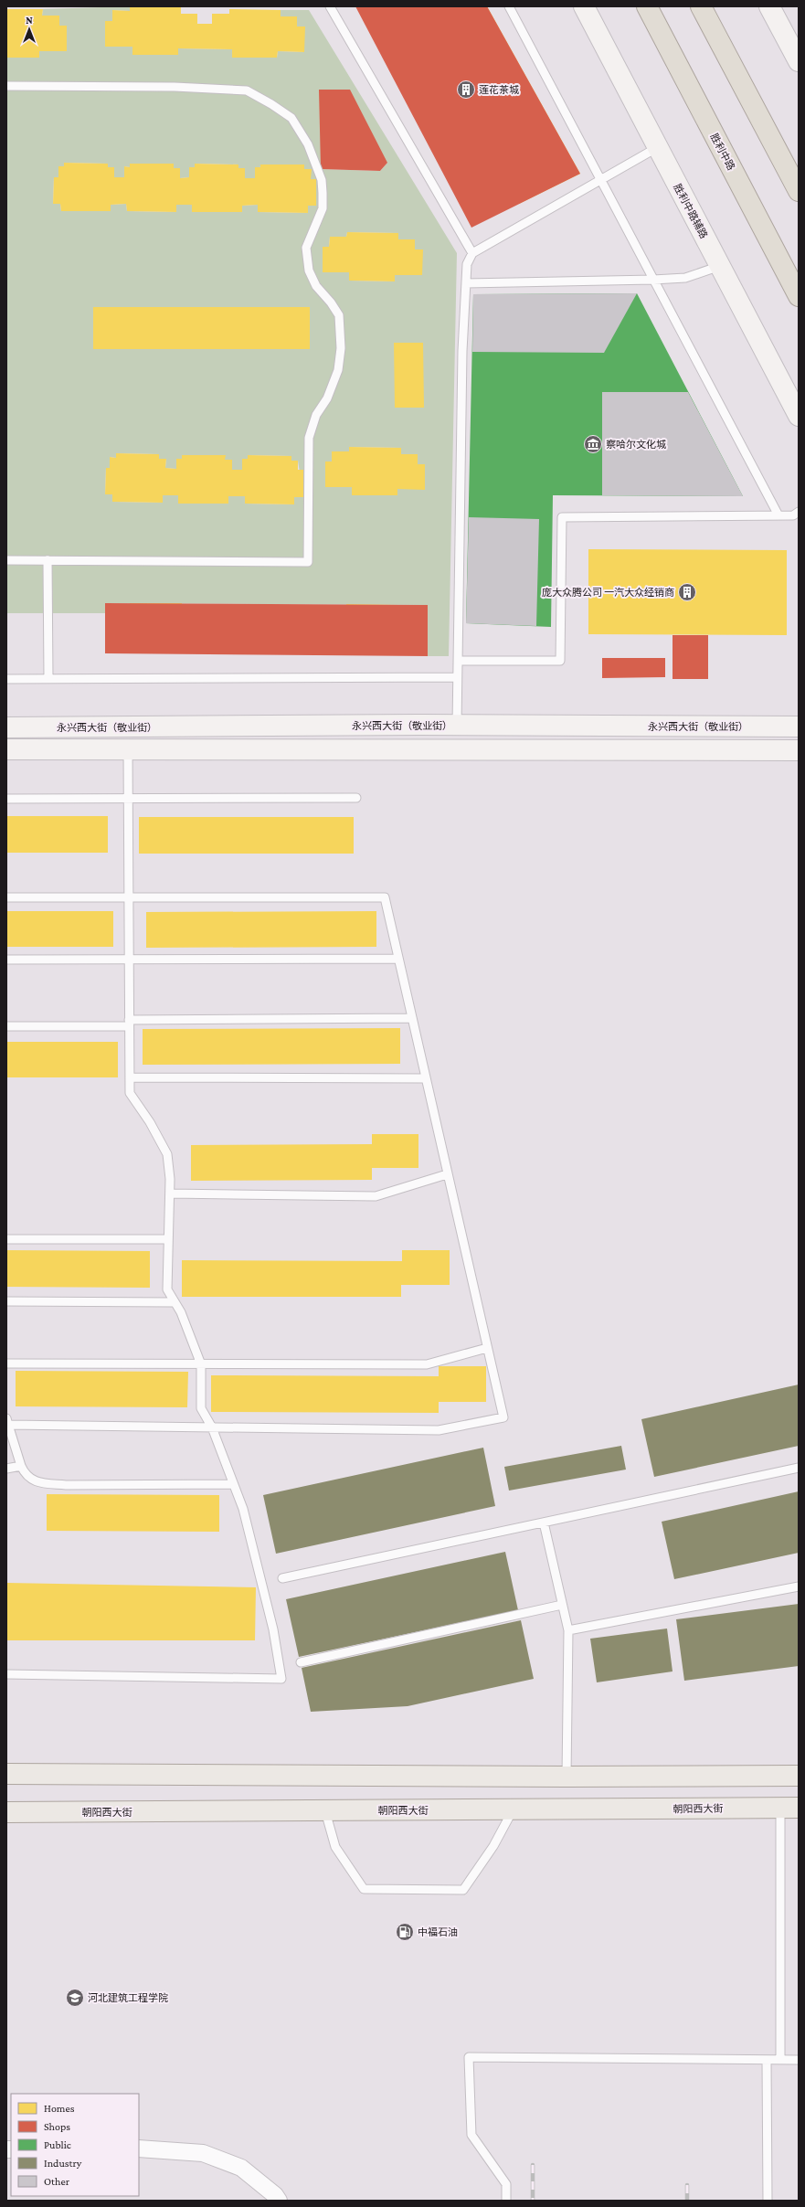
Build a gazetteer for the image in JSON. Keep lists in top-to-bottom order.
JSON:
{
  "streets": {
    "highway": ["胜利中路"],
    "main road": ["胜利中路辅路", "永兴西大街（敬业街）", "朝阳西大街"]
  },
  "places": {
    "building": ["莲花茶城", "庞大众腾公司 一汽大众经销商"],
    "museum": ["察哈尔文化城"],
    "fuel station": ["中福石油"],
    "school or university": ["河北建筑工程学院"]
  },
  "legend": [
    "Homes",
    "Shops",
    "Public",
    "Industry",
    "Other"
  ],
  "north": "top"
}
